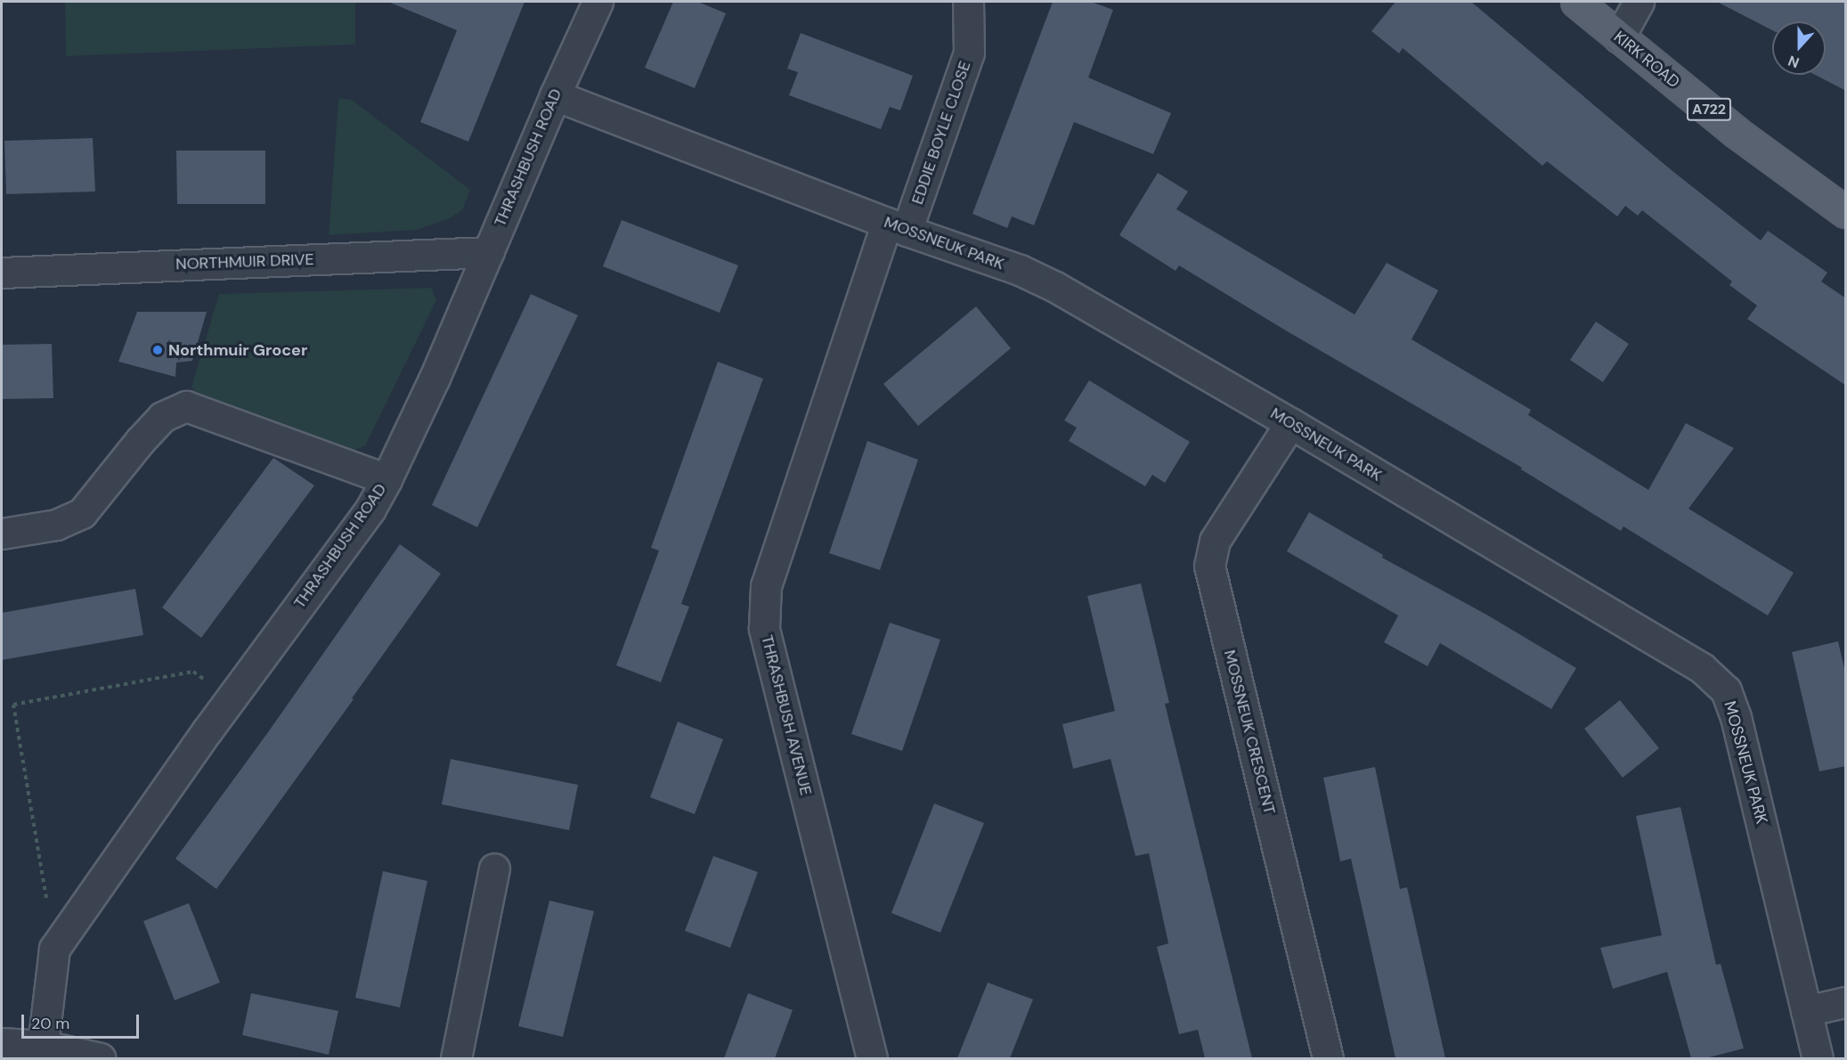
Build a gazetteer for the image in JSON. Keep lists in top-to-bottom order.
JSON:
{
  "streets": {
    "main road": ["KIRK ROAD", "A722"],
    "street": [
      "EDDIE BOYLE CLOSE",
      "THRASHBUSH ROAD",
      "MOSSNEUK PARK",
      "NORTHMUIR DRIVE",
      "THRASHBUSH AVENUE",
      "MOSSNEUK CRESCENT"
    ]
  },
  "crossings": [
    ["EDDIE BOYLE CLOSE", "MOSSNEUK PARK"],
    ["EDDIE BOYLE CLOSE", "THRASHBUSH AVENUE"],
    ["THRASHBUSH ROAD", "MOSSNEUK PARK"],
    ["THRASHBUSH ROAD", "NORTHMUIR DRIVE"],
    ["MOSSNEUK PARK", "THRASHBUSH AVENUE"],
    ["MOSSNEUK PARK", "MOSSNEUK CRESCENT"]
  ],
  "places": ["Northmuir Grocer"],
  "scale_bar": "20 m",
  "north": "bottom"
}
